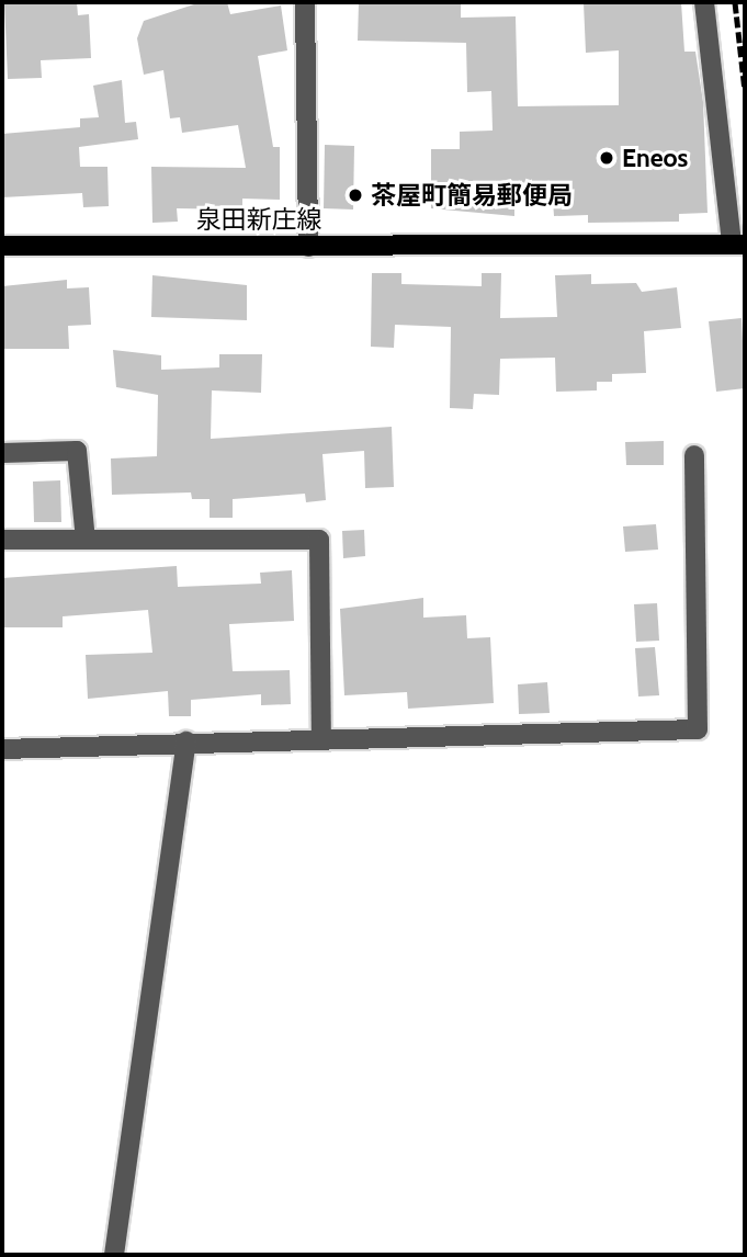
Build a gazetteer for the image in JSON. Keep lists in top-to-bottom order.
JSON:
{
  "streets": {
    "main road": ["泉田新庄線"]
  },
  "places": ["Eneos", "茶屋町簡易郵便局"]
}
